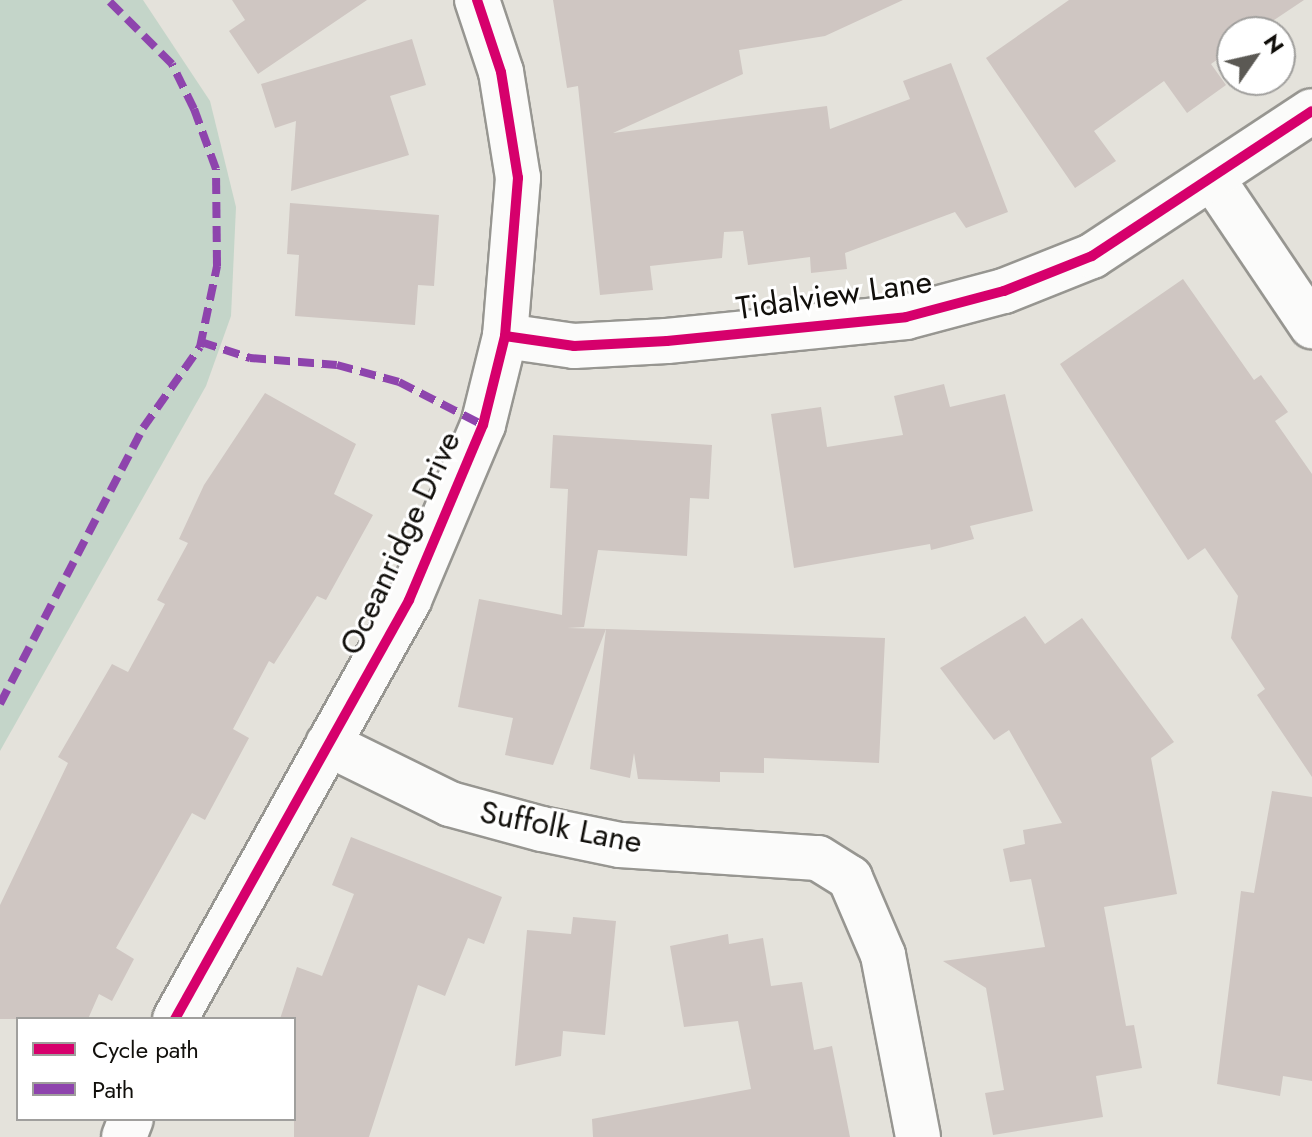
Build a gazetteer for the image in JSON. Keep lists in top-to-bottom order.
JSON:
{
  "streets": {
    "street": ["Tidalview Lane", "Oceanridge Drive", "Suffolk Lane"]
  },
  "crossings": [
    ["Tidalview Lane", "Oceanridge Drive"],
    ["Oceanridge Drive", "Suffolk Lane"]
  ],
  "legend": ["Cycle path", "Path"],
  "north": "top right"
}
